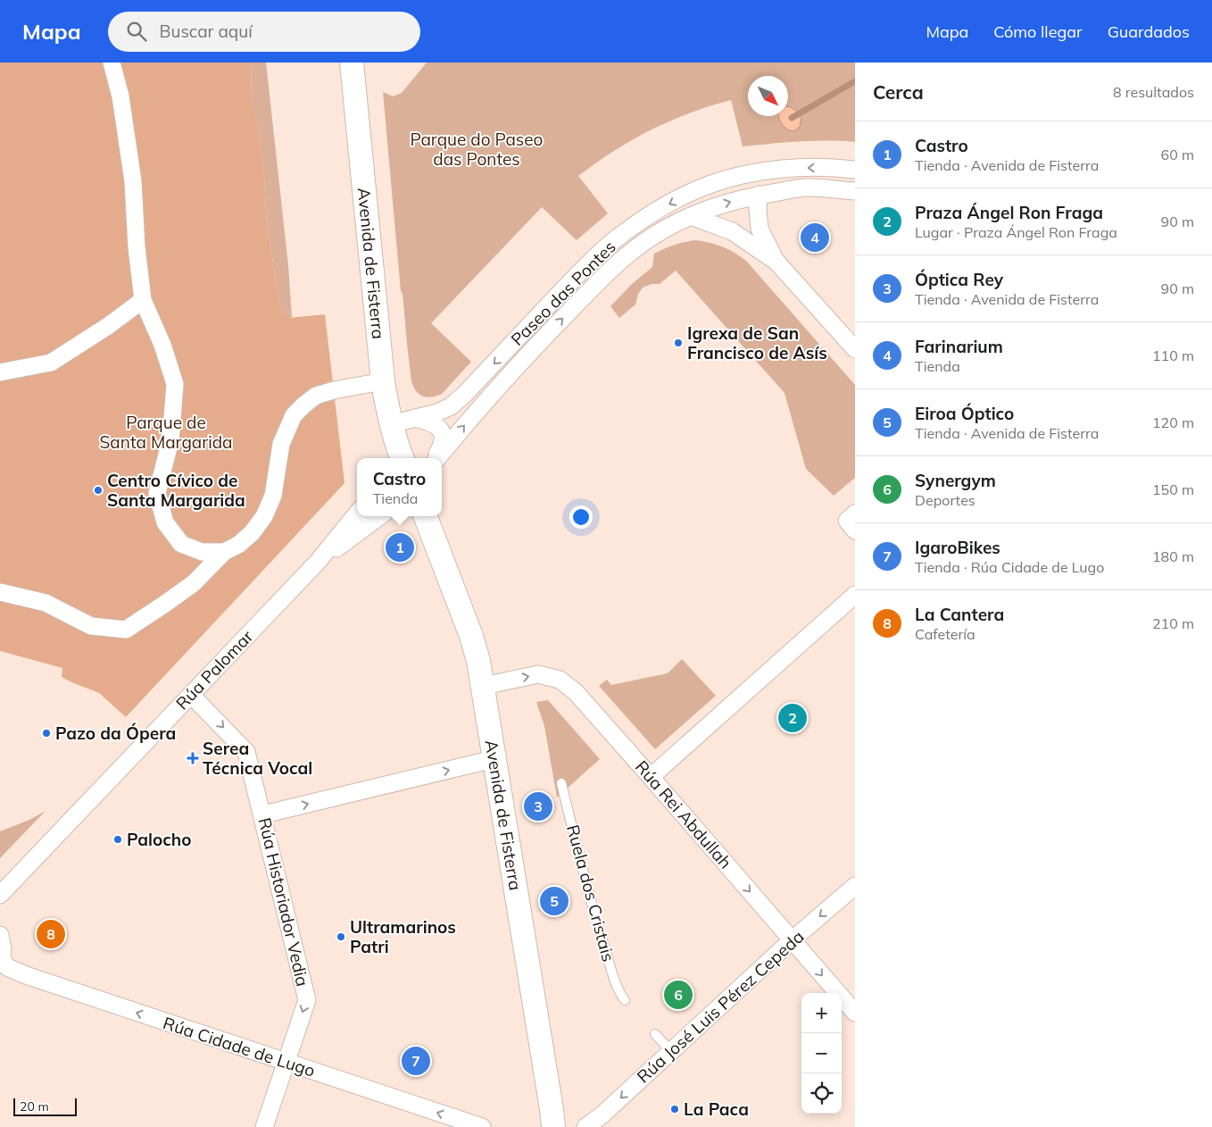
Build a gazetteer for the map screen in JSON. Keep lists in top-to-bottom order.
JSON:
{
  "streets": {
    "street": [
      "Avenida de Fisterra",
      "Paseo das Pontes",
      "Rúa Palomar",
      "Rúa Rei Abdullah",
      "Rúa Historiador Vedia",
      "Rúa José Luis Pérez Cepeda",
      "Rúa Cidade de Lugo"
    ],
    "lane": ["Ruela dos Cristais"]
  },
  "crossings": [
    ["Avenida de Fisterra", "Paseo das Pontes"],
    ["Avenida de Fisterra", "Rúa Rei Abdullah"],
    ["Rúa Palomar", "Rúa Historiador Vedia"],
    ["Rúa Rei Abdullah", "Rúa José Luis Pérez Cepeda"],
    ["Rúa Historiador Vedia", "Rúa Cidade de Lugo"]
  ],
  "one_way": [
    "Rúa Rei Abdullah",
    "Rúa Historiador Vedia",
    "Rúa José Luis Pérez Cepeda",
    "Rúa Cidade de Lugo"
  ],
  "parks": ["Parque do Paseo das Pontes", "Parque de Santa Margarida"],
  "places": {
    "other": [
      "Igrexa de San Francisco de Asís",
      "Centro Cívico de Santa Margarida",
      "Pazo da Ópera",
      "Palocho",
      "Ultramarinos Patri",
      "La Paca"
    ],
    "health": ["Serea Técnica Vocal"]
  },
  "scale_bar": "20 m",
  "north": "bottom right",
  "page": {
    "header": "Mapa",
    "search": "Buscar aquí",
    "nav": ["Mapa", "Cómo llegar", "Guardados"],
    "heading": ["Cerca", "8 resultados"],
    "list": [
      {
        "mark": "1",
        "name": "Castro",
        "note": "Tienda · Avenida de Fisterra",
        "value": "60 m"
      },
      {
        "mark": "2",
        "name": "Praza Ángel Ron Fraga",
        "note": "Lugar · Praza Ángel Ron Fraga",
        "value": "90 m"
      },
      {
        "mark": "3",
        "name": "Óptica Rey",
        "note": "Tienda · Avenida de Fisterra",
        "value": "90 m"
      },
      {
        "mark": "4",
        "name": "Farinarium",
        "note": "Tienda",
        "value": "110 m"
      },
      {
        "mark": "5",
        "name": "Eiroa Óptico",
        "note": "Tienda · Avenida de Fisterra",
        "value": "120 m"
      },
      {
        "mark": "6",
        "name": "Synergym",
        "note": "Deportes",
        "value": "150 m"
      },
      {
        "mark": "7",
        "name": "IgaroBikes",
        "note": "Tienda · Rúa Cidade de Lugo",
        "value": "180 m"
      },
      {
        "mark": "8",
        "name": "La Cantera",
        "note": "Cafetería",
        "value": "210 m"
      }
    ],
    "pins": [
      "4",
      "1",
      "2",
      "3",
      "5",
      "8",
      "6",
      "7"
    ],
    "popup": ["Castro", "Tienda"],
    "map_buttons": ["+", "−"],
    "scale": "20 m"
  }
}
